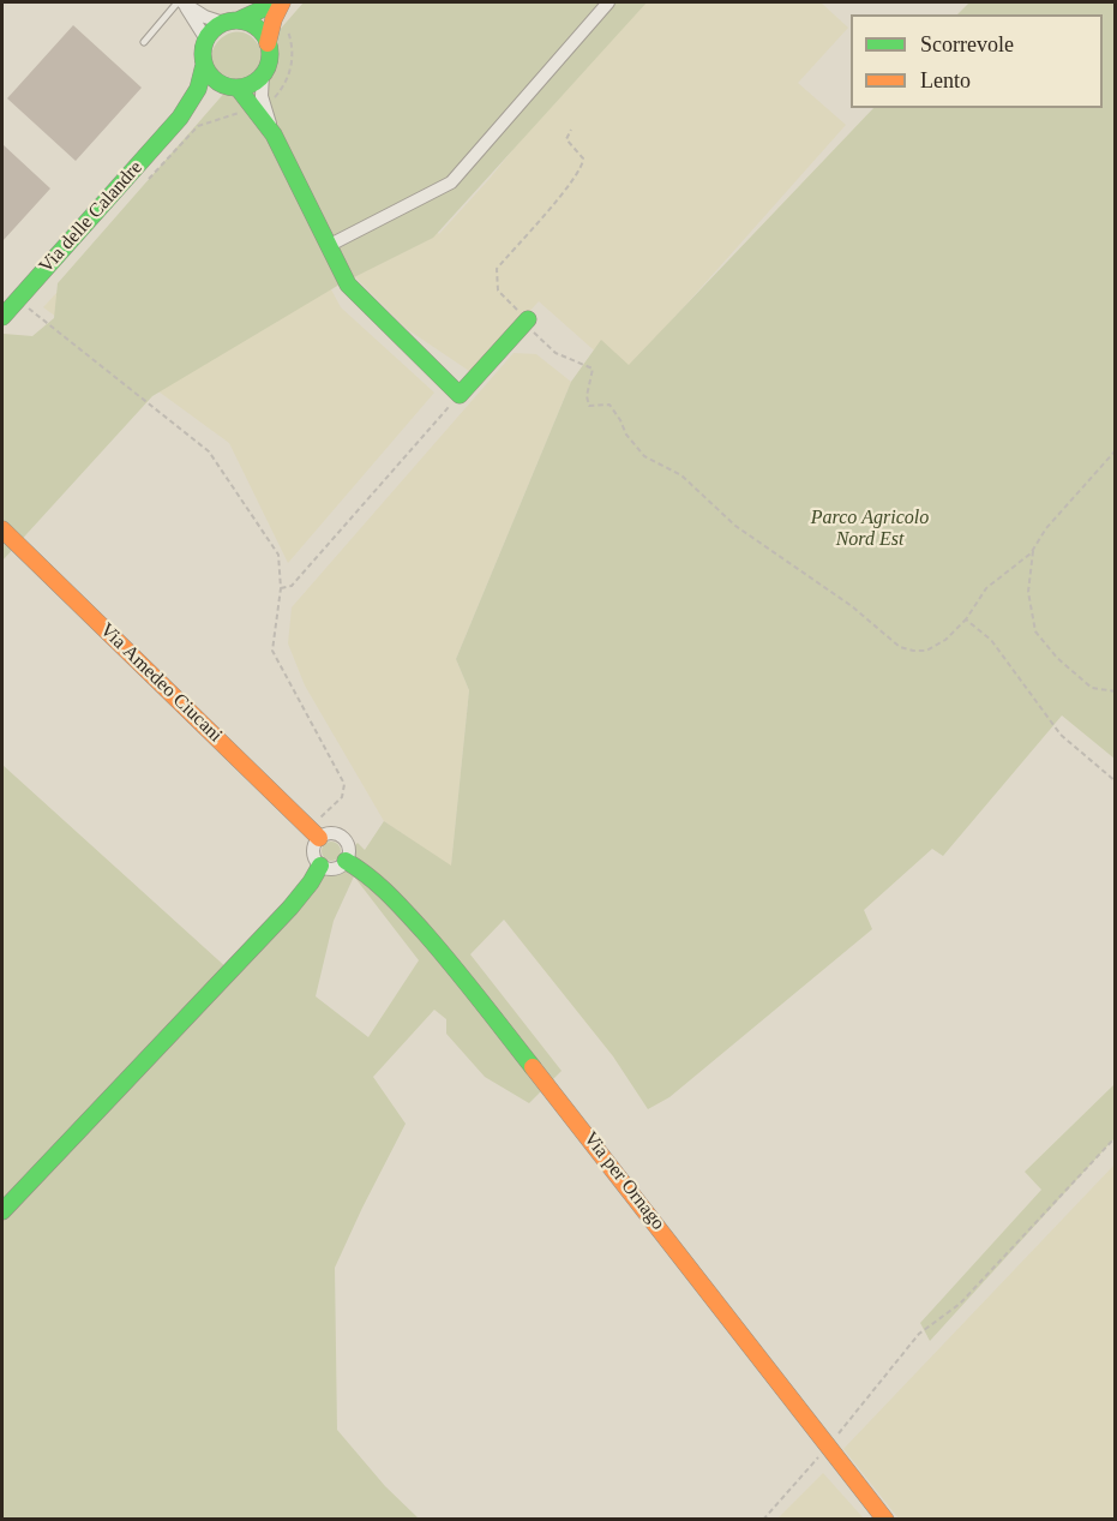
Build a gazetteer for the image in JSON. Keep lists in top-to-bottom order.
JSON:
{
  "streets": {
    "street": ["Via delle Calandre", "Via Amedeo Ciucani", "Via per Ornago"]
  },
  "crossings": [
    ["Via Amedeo Ciucani", "Via per Ornago"]
  ],
  "parks": ["Parco Agricolo Nord Est"],
  "legend": ["Scorrevole", "Lento"]
}
